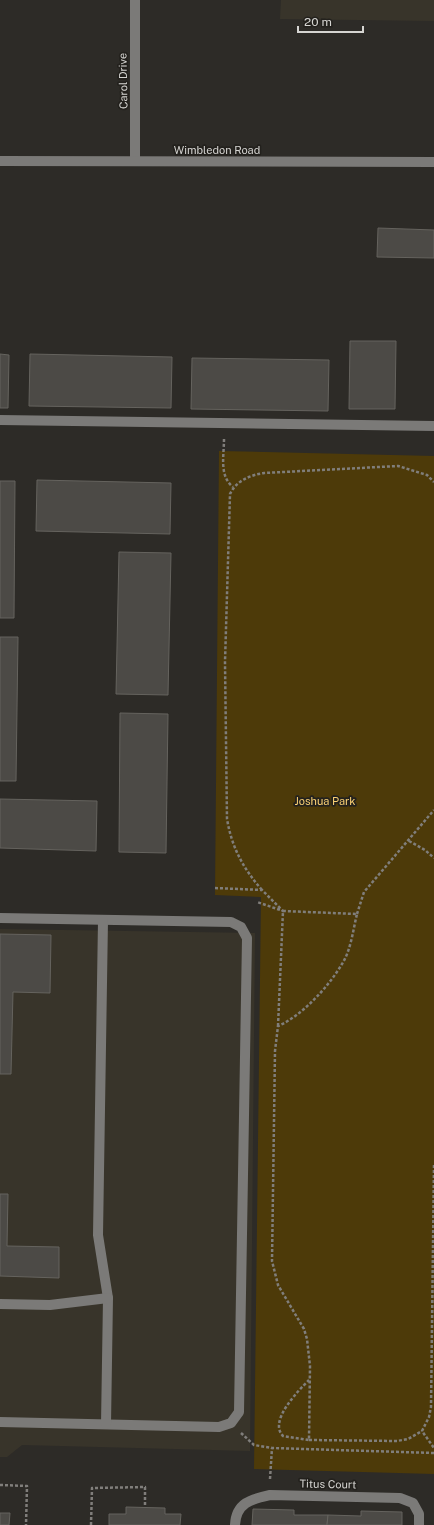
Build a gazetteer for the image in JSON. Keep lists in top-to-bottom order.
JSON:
{
  "streets": {
    "street": ["Carol Drive", "Wimbledon Road", "Titus Court"]
  },
  "crossings": [
    ["Carol Drive", "Wimbledon Road"]
  ],
  "parks": ["Joshua Park"],
  "scale_bar": "20 m"
}
